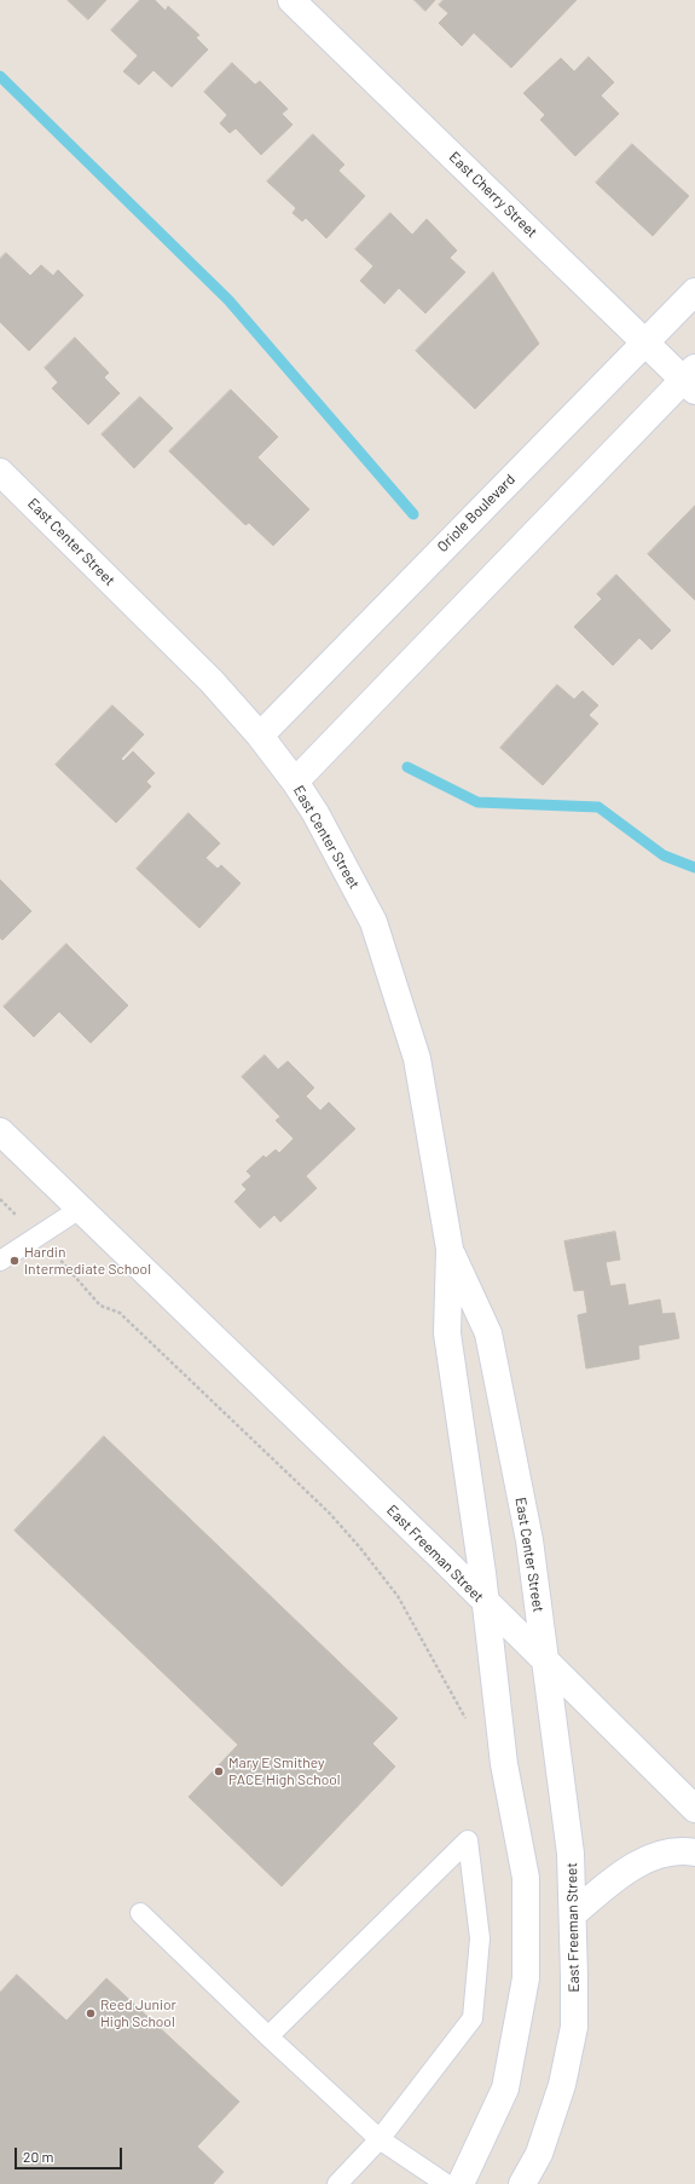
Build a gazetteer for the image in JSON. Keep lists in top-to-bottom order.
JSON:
{
  "streets": {
    "street": [
      "East Cherry Street",
      "Oriole Boulevard",
      "East Center Street",
      "East Freeman Street"
    ]
  },
  "crossings": [
    ["East Cherry Street", "Oriole Boulevard"],
    ["Oriole Boulevard", "East Center Street"],
    ["East Center Street", "East Freeman Street"]
  ],
  "places": ["Hardin Intermediate School", "Mary E Smithey PACE High School", "Reed Junior High School"],
  "scale_bar": "20 m"
}
